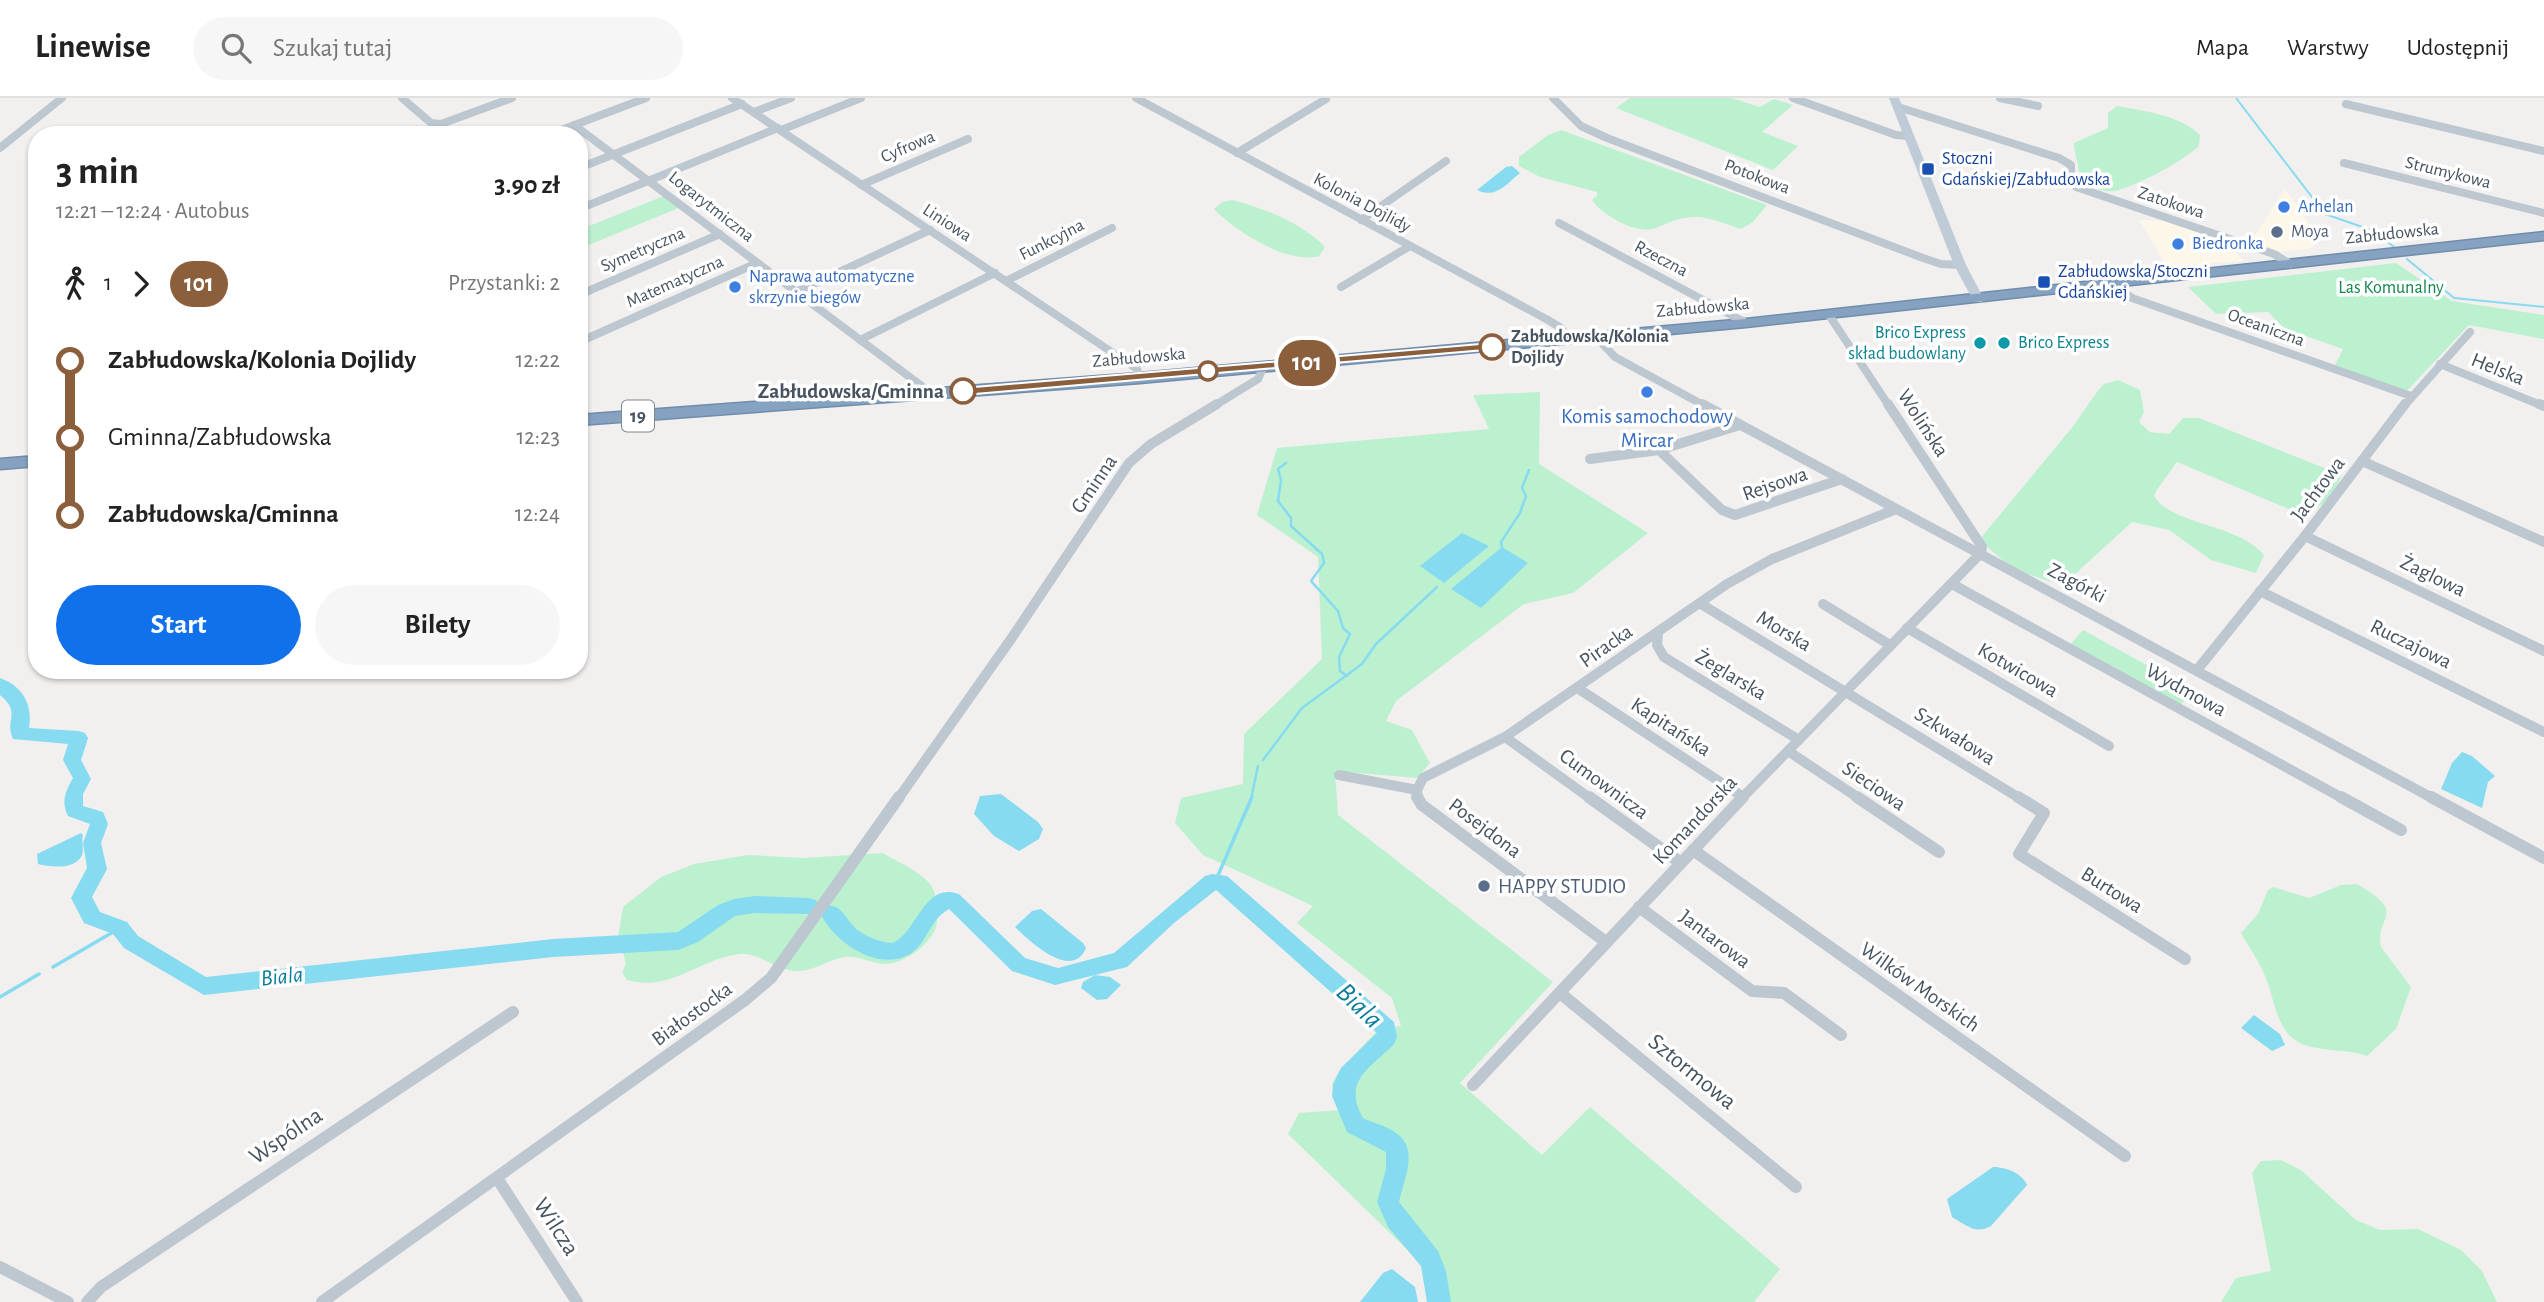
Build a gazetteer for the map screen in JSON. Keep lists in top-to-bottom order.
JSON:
{
  "streets": {
    "highway": ["Zabłudowska", "19"],
    "street": [
      "Cyfrowa",
      "Strumykowa",
      "Potokowa",
      "Kolonia Dojlidy",
      "Zatokowa",
      "Logarytmiczna",
      "Liniowa",
      "Funkcyjna",
      "Symetryczna",
      "Rzeczna",
      "Matematyczna",
      "Oceaniczna",
      "Helska",
      "Wolińska",
      "Gminna",
      "Rejsowa",
      "Jachtowa",
      "Żaglowa",
      "Zagórki",
      "Morska",
      "Ruczajowa",
      "Piracka",
      "Kotwicowa",
      "Żeglarska",
      "Wydmowa",
      "Kapitańska",
      "Szkwałowa",
      "Cumownicza",
      "Sieciowa",
      "Komandorska",
      "Posejdona",
      "Burtowa",
      "Jantarowa",
      "Wilków Morskich",
      "Białostocka",
      "Sztormowa",
      "Wspólna",
      "Wilcza"
    ]
  },
  "crossings": [
    ["Cyfrowa", "Liniowa"],
    ["Kolonia Dojlidy", "Zabłudowska"],
    ["Zatokowa", "Zabłudowska"],
    ["Logarytmiczna", "Zabłudowska"],
    ["Logarytmiczna", "Symetryczna"],
    ["Logarytmiczna", "Matematyczna"],
    ["Liniowa", "Zabłudowska"],
    ["Liniowa", "Funkcyjna"],
    ["Zabłudowska", "Rzeczna"],
    ["Zabłudowska", "Oceaniczna"],
    ["Zabłudowska", "Wolińska"],
    ["Zabłudowska", "Gminna"],
    ["Zabłudowska", "Zagórki"],
    ["Oceaniczna", "Jachtowa"],
    ["Helska", "Jachtowa"],
    ["Wolińska", "Zagórki"],
    ["Wolińska", "Komandorska"],
    ["Gminna", "Białostocka"],
    ["Rejsowa", "Zagórki"],
    ["Jachtowa", "Żaglowa"],
    ["Jachtowa", "Zagórki"],
    ["Jachtowa", "Ruczajowa"],
    ["Zagórki", "Piracka"],
    ["Zagórki", "Komandorska"],
    ["Morska", "Piracka"],
    ["Morska", "Szkwałowa"],
    ["Morska", "Komandorska"],
    ["Piracka", "Żeglarska"],
    ["Piracka", "Kapitańska"],
    ["Piracka", "Cumownicza"],
    ["Piracka", "Posejdona"],
    ["Kotwicowa", "Komandorska"],
    ["Żeglarska", "Komandorska"],
    ["Wydmowa", "Komandorska"],
    ["Kapitańska", "Komandorska"],
    ["Szkwałowa", "Komandorska"],
    ["Szkwałowa", "Burtowa"],
    ["Cumownicza", "Komandorska"],
    ["Sieciowa", "Komandorska"],
    ["Komandorska", "Posejdona"],
    ["Komandorska", "Jantarowa"],
    ["Komandorska", "Wilków Morskich"],
    ["Komandorska", "Sztormowa"],
    ["Białostocka", "Wilcza"]
  ],
  "water": ["Biala"],
  "parks": ["Las Komunalny"],
  "places": {
    "transit": ["Stoczni Gdańskiej/Zabłudowska", "Zabłudowska/Stoczni Gdańskiej"],
    "other": [
      "Arhelan",
      "Moya",
      "Biedronka",
      "Naprawa automatyczne skrzynie biegów",
      "Brico Express skład budowlany",
      "Brico Express",
      "Zabłudowska/Kolonia Dojlidy",
      "Zabłudowska/Gminna",
      "Komis samochodowy Mircar",
      "HAPPY STUDIO"
    ]
  },
  "lines": ["bus line 101"],
  "page": {
    "header": "Linewise",
    "search": "Szukaj tutaj",
    "nav": ["Mapa", "Warstwy", "Udostępnij"],
    "on_map": "101",
    "heading": ["3 min", "12:21 – 12:24 · Autobus", "3.90 zł"],
    "legs": ["1", "101", "Przystanki: 2"],
    "list": [
      {
        "name": "Zabłudowska/Kolonia Dojlidy",
        "value": "12:22"
      },
      {
        "name": "Gminna/Zabłudowska",
        "value": "12:23"
      },
      {
        "name": "Zabłudowska/Gminna",
        "value": "12:24"
      }
    ],
    "buttons": ["Start", "Bilety"]
  }
}
